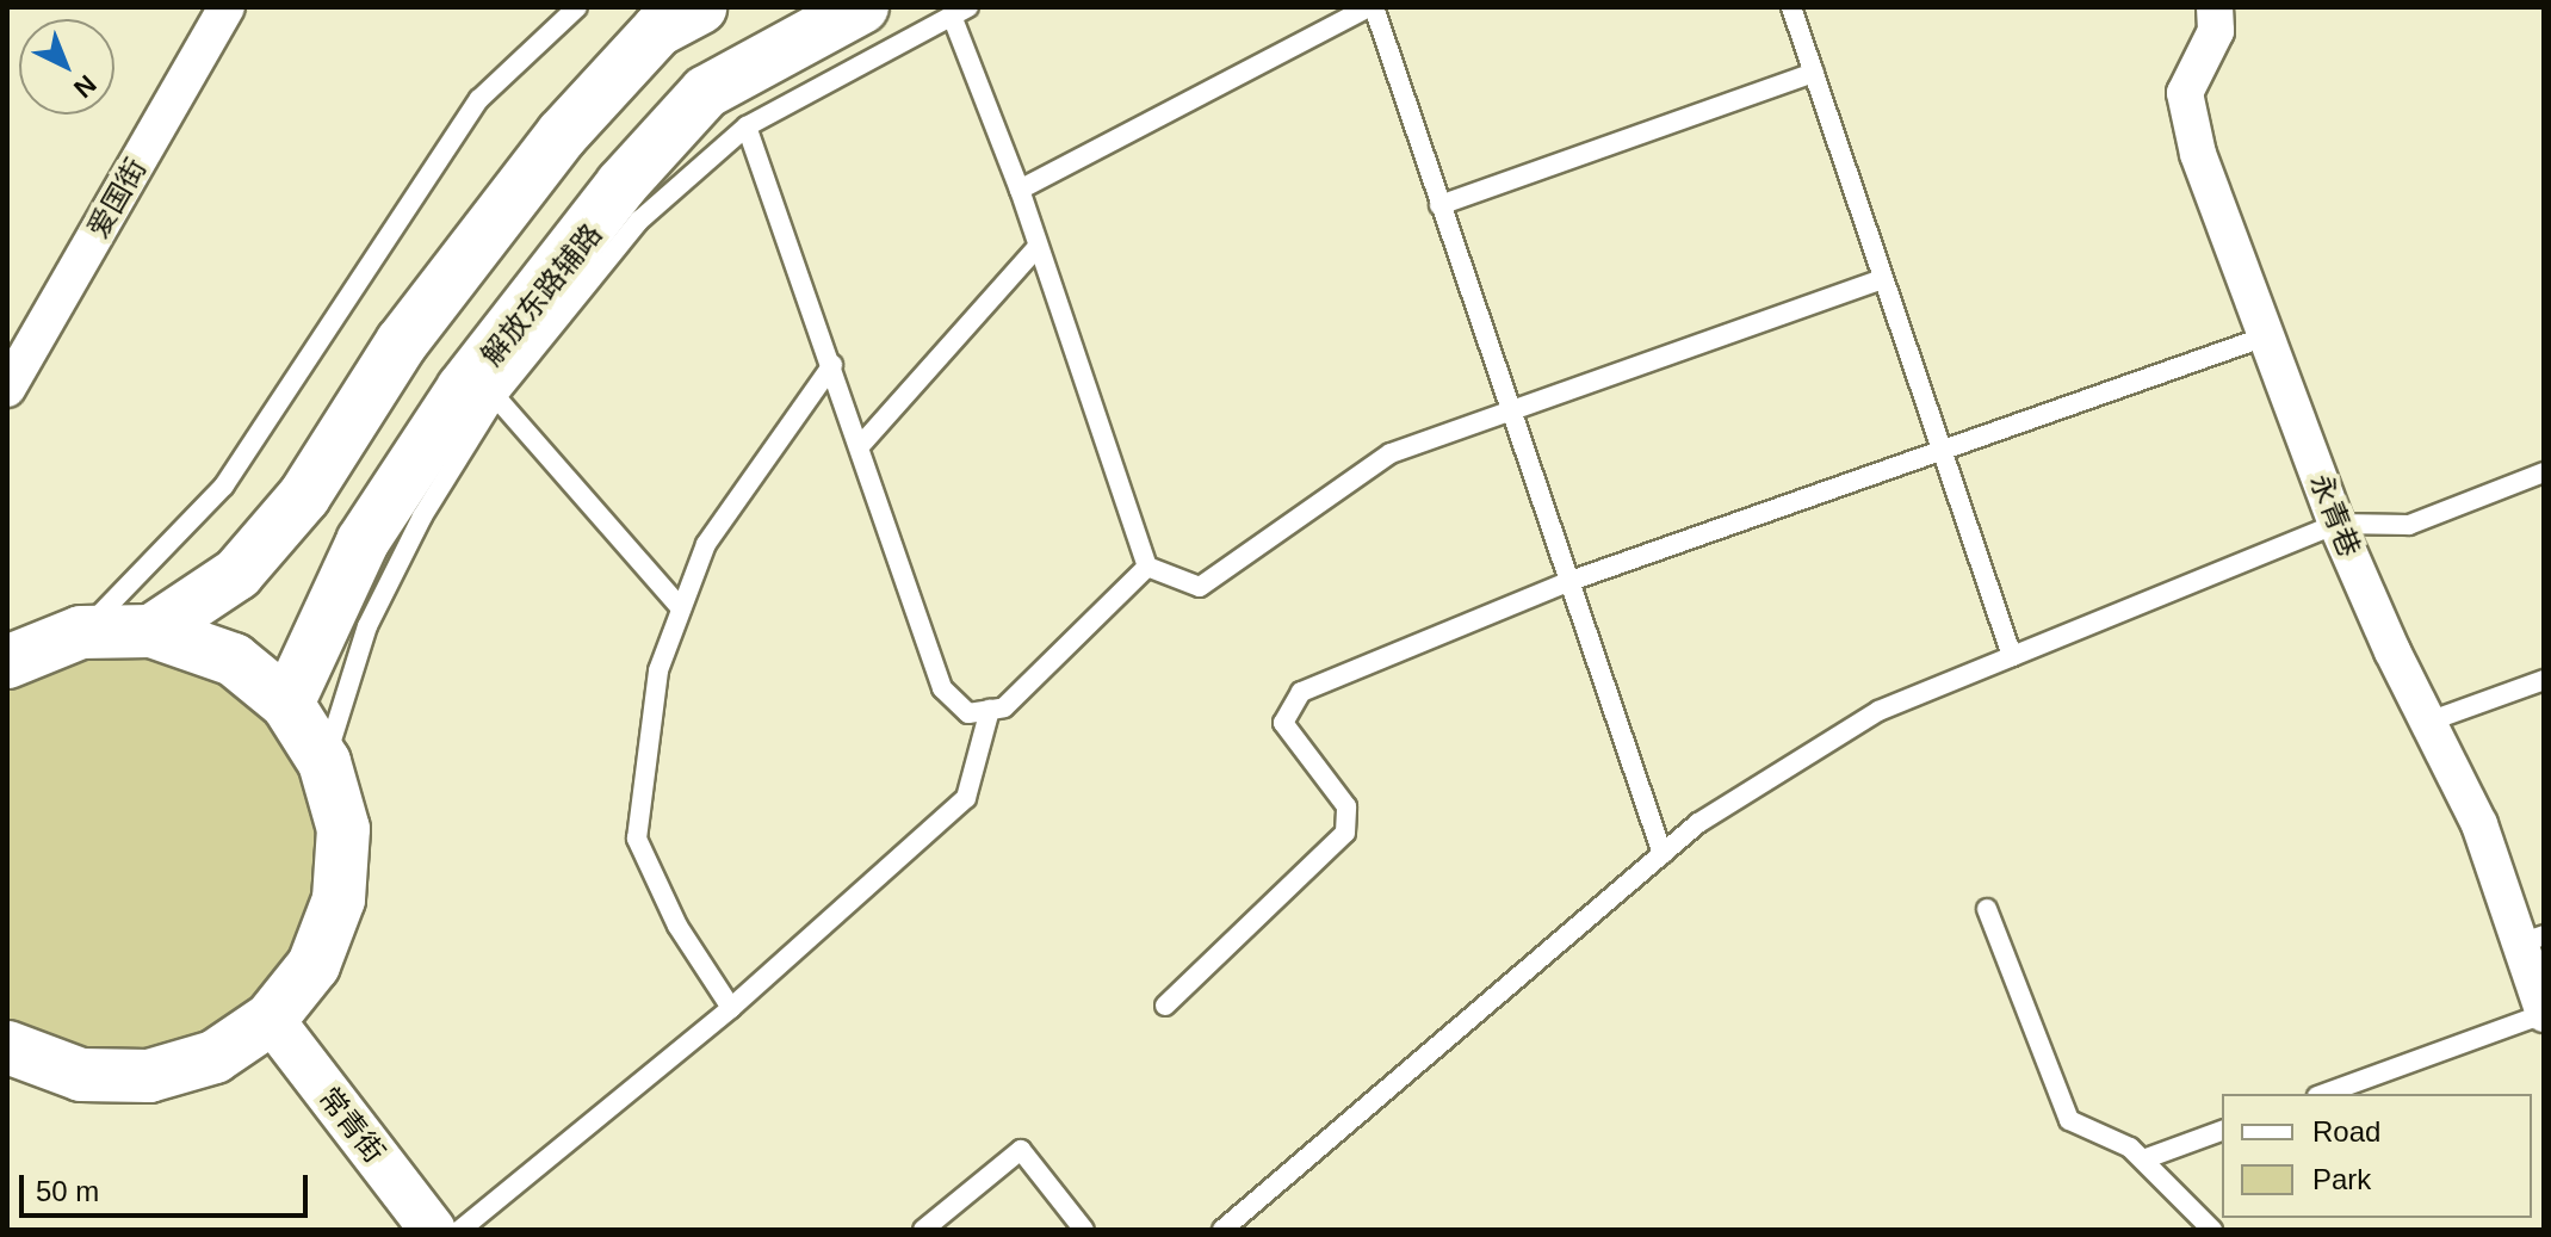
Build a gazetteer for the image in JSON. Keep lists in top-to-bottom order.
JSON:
{
  "streets": {
    "street": ["爱国街", "永青巷", "常青街"],
    "lane": ["解放东路辅路"]
  },
  "legend": ["Road", "Park"],
  "scale_bar": "50 m",
  "north": "bottom right"
}
